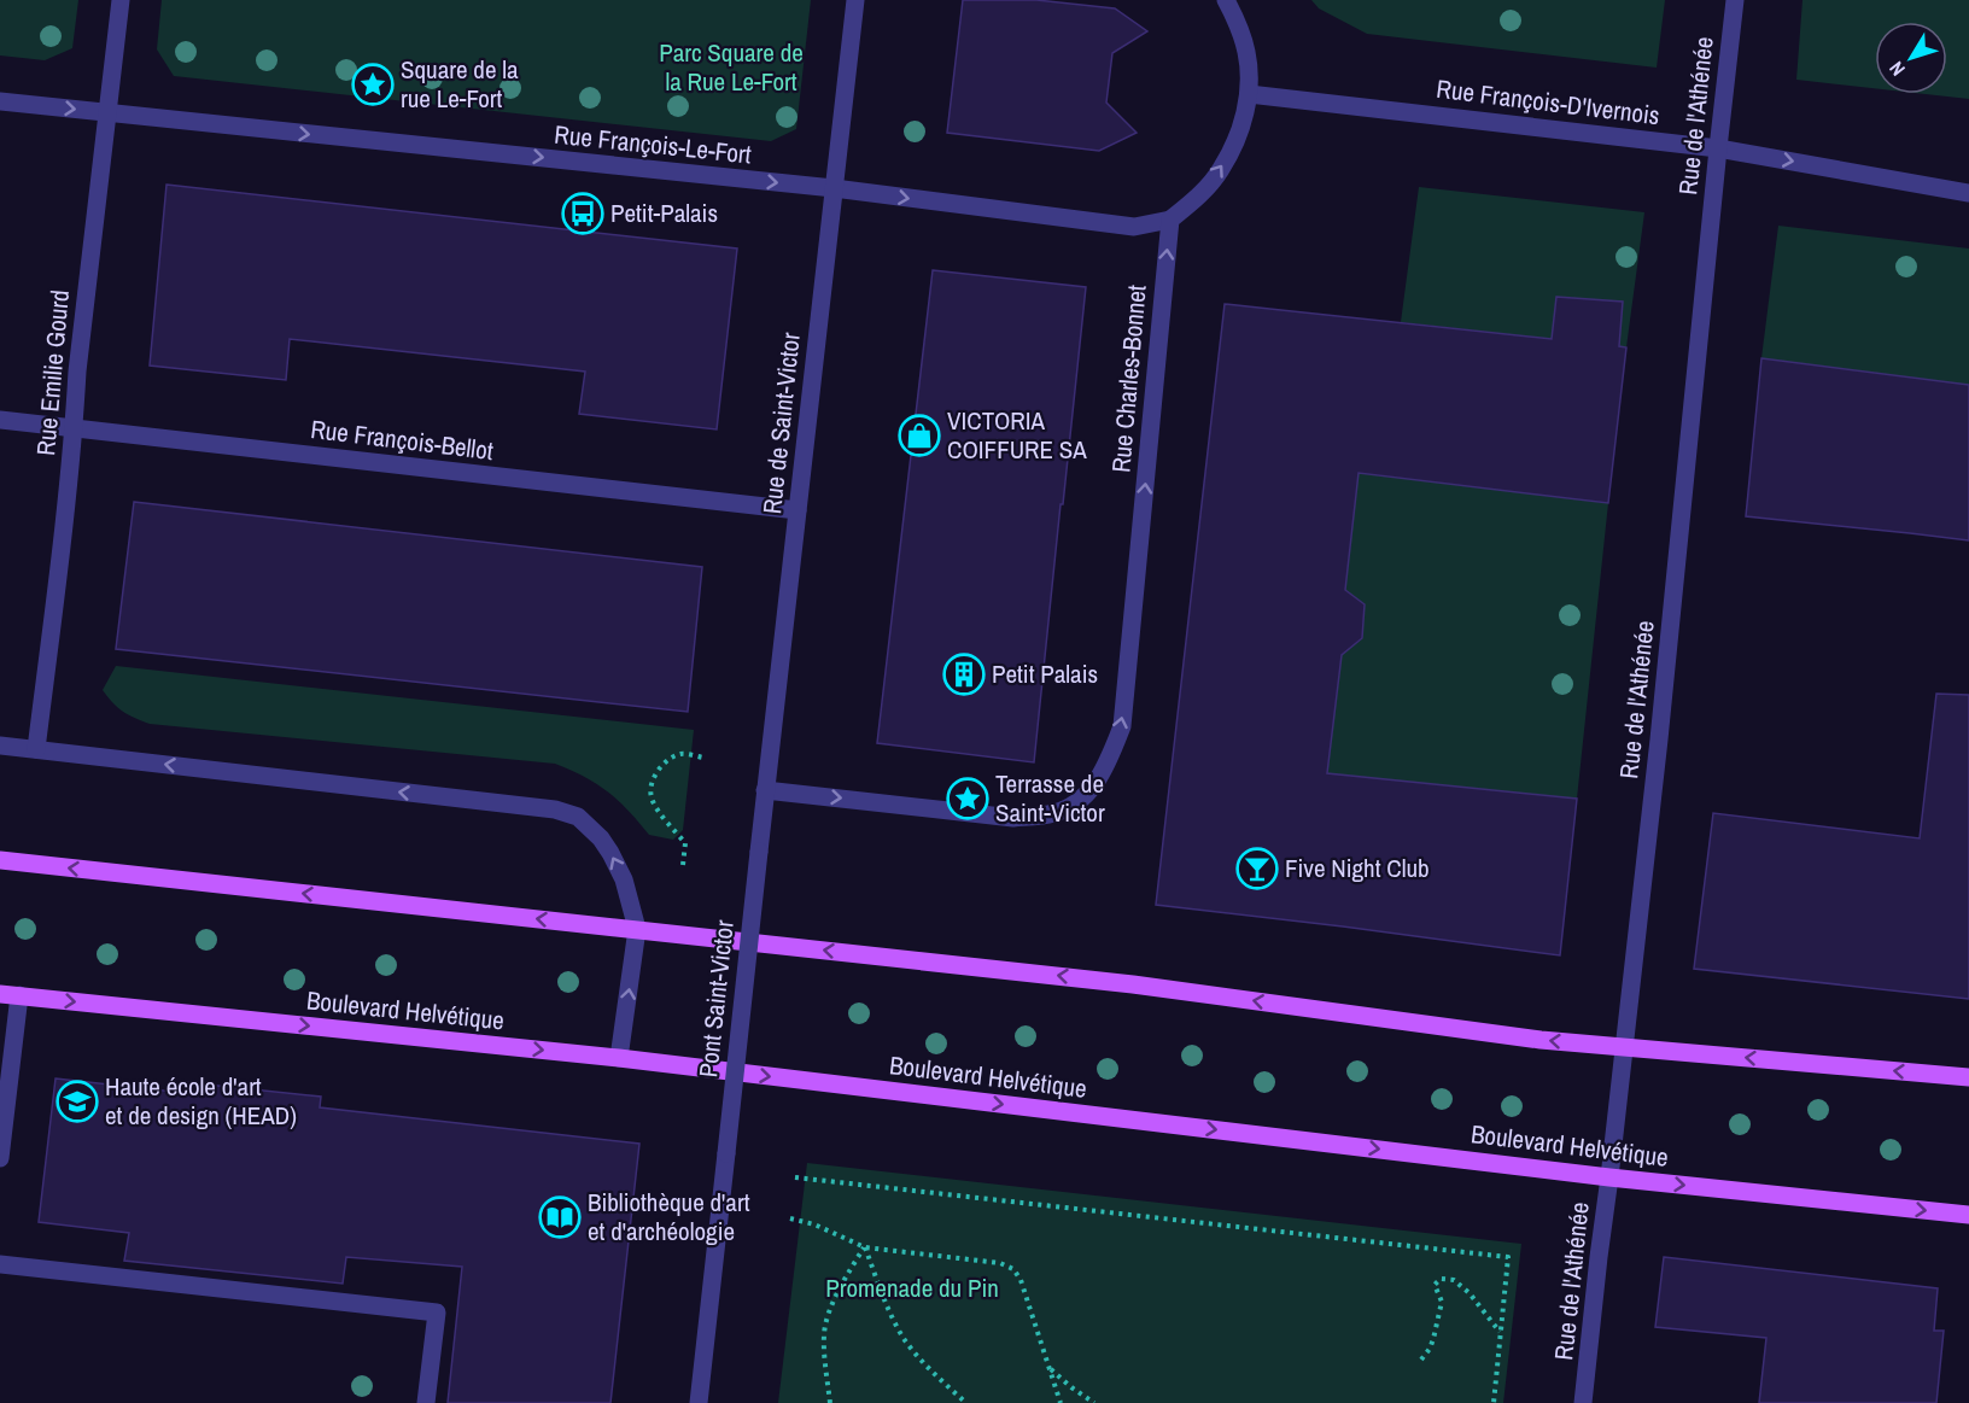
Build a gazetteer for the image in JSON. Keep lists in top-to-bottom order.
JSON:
{
  "streets": {
    "main road": ["Boulevard Helvétique"],
    "street": [
      "Rue François-D'Ivernois",
      "Rue de l'Athénée",
      "Rue François-Le-Fort",
      "Rue Emilie Gourd",
      "Rue Charles-Bonnet",
      "Rue de Saint-Victor",
      "Rue François-Bellot",
      "Pont Saint-Victor"
    ]
  },
  "crossings": [
    ["Rue François-D'Ivernois", "Rue de l'Athénée"],
    ["Rue de l'Athénée", "Boulevard Helvétique"],
    ["Rue François-Le-Fort", "Rue Emilie Gourd"],
    ["Rue François-Le-Fort", "Rue Charles-Bonnet"],
    ["Rue François-Le-Fort", "Rue de Saint-Victor"],
    ["Rue Emilie Gourd", "Rue François-Bellot"],
    ["Rue Charles-Bonnet", "Rue de Saint-Victor"],
    ["Rue de Saint-Victor", "Rue François-Bellot"],
    ["Rue de Saint-Victor", "Pont Saint-Victor"]
  ],
  "one_way": ["Rue François-D'Ivernois", "Rue François-Le-Fort"],
  "parks": ["Parc Square de la Rue Le-Fort", "Promenade du Pin"],
  "places": {
    "place": ["Square de la rue Le-Fort", "Terrasse de Saint-Victor"],
    "bus stop": ["Petit-Palais"],
    "shop": ["VICTORIA COIFFURE SA"],
    "building": ["Petit Palais"],
    "bar": ["Five Night Club"],
    "school or university": ["Haute école d'art et de design (HEAD)"],
    "library": ["Bibliothèque d'art et d'archéologie"]
  },
  "north": "bottom left"
}
